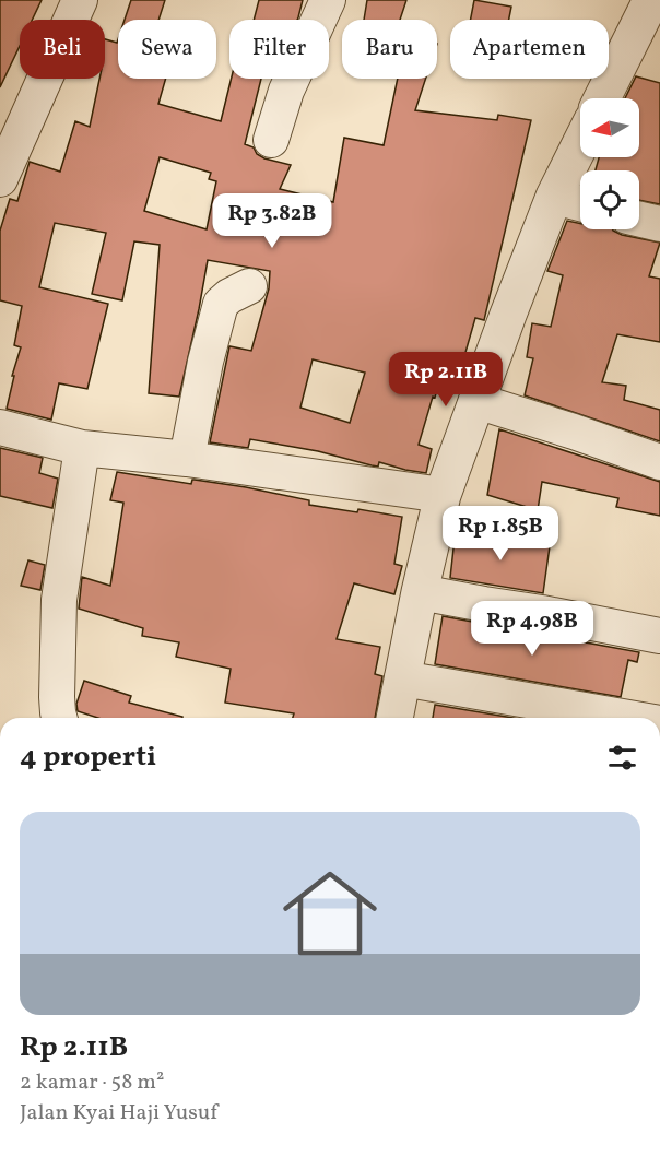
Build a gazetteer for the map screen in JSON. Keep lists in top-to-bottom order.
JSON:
{
  "north": "left",
  "page": {
    "chip": [
      "Beli",
      "Sewa",
      "Filter",
      "Baru",
      "Apartemen"
    ],
    "price": [
      "Rp 3.82B",
      "Rp 2.11B",
      "Rp 1.85B",
      "Rp 4.98B"
    ],
    "heading": "4 properti",
    "list": [
      {
        "name": "Rp 2.11B",
        "note": "2 kamar · 58 m² · Jalan Kyai Haji Yusuf"
      }
    ]
  }
}
